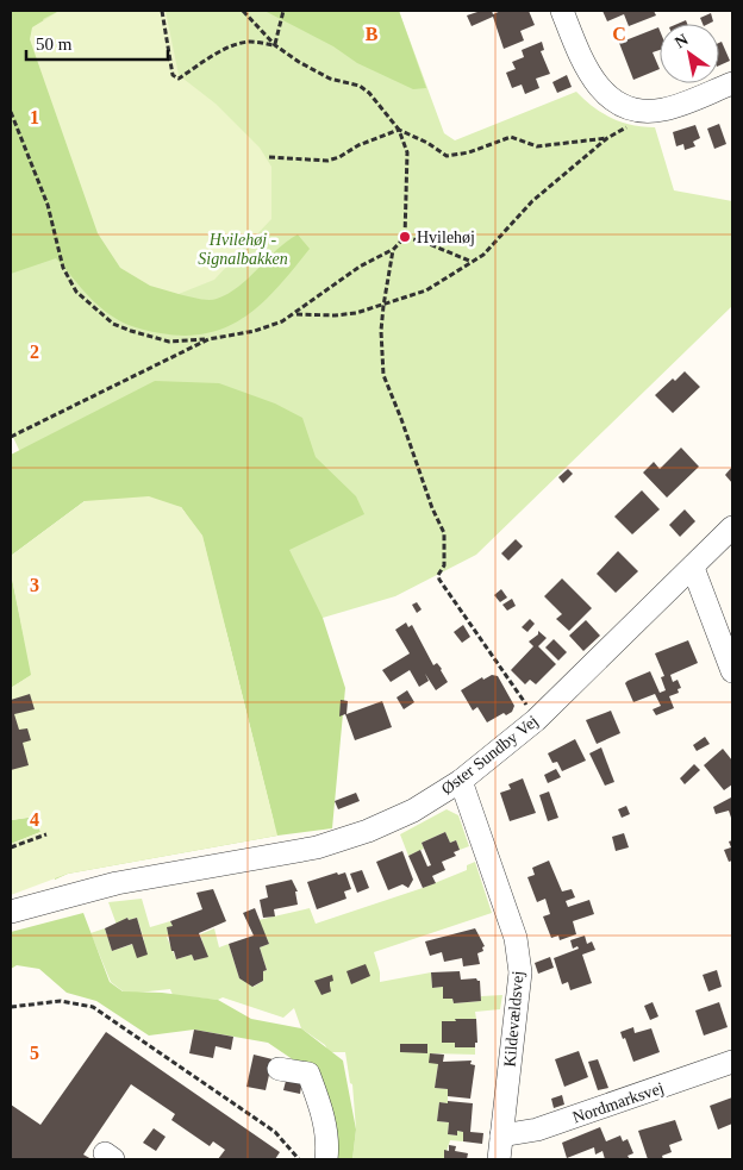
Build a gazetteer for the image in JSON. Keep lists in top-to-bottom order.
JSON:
{
  "streets": {
    "street": ["Øster Sundby Vej", "Kildevældsvej", "Nordmarksvej"]
  },
  "crossings": [
    ["Øster Sundby Vej", "Kildevældsvej"],
    ["Kildevældsvej", "Nordmarksvej"]
  ],
  "parks": ["Hvilehøj - Signalbakken"],
  "places": ["Hvilehøj"],
  "scale_bar": "50 m",
  "north": "top left",
  "grid": {
    "columns": ["B", "C"],
    "rows": [
      "1",
      "2",
      "3",
      "4",
      "5"
    ]
  }
}
